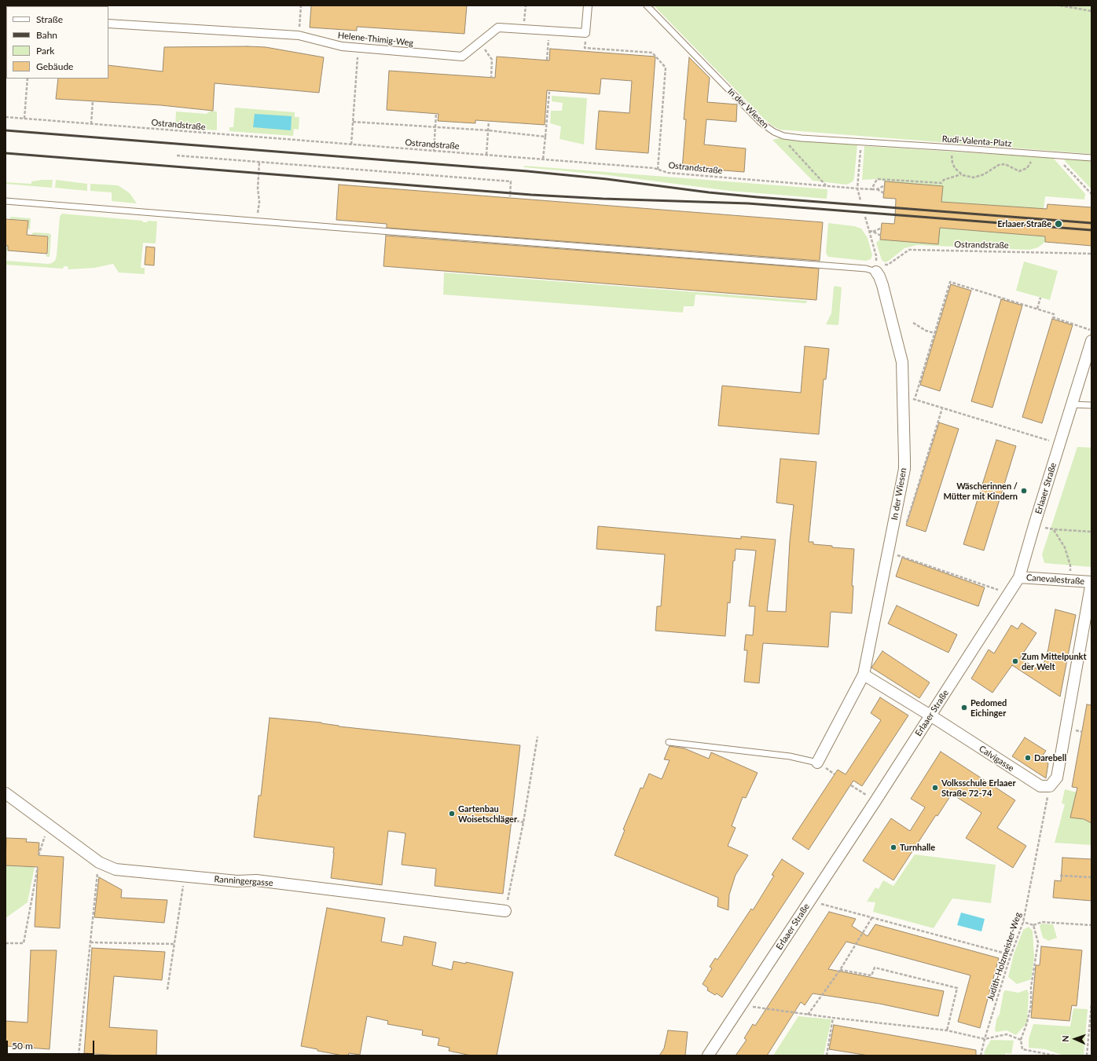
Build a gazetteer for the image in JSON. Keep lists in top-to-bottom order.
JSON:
{
  "streets": {
    "street": [
      "Helene-Thimig-Weg",
      "In der Wiesen",
      "Erlaaer Straße",
      "Canevalestraße",
      "Calvigasse",
      "Ranningergasse"
    ],
    "lane": ["Rudi-Valenta-Platz"],
    "path": ["Ostrandstraße", "Judith-Holzmeister-Weg"]
  },
  "crossings": [
    ["In der Wiesen", "Ostrandstraße"],
    ["In der Wiesen", "Rudi-Valenta-Platz"],
    ["In der Wiesen", "Calvigasse"],
    ["Erlaaer Straße", "Canevalestraße"],
    ["Erlaaer Straße", "Calvigasse"],
    ["Calvigasse", "Judith-Holzmeister-Weg"]
  ],
  "places": [
    "Erlaaer Straße",
    "Wäscherinnen / Mütter mit Kindern",
    "Zum Mittelpunkt der Welt",
    "Pedomed Eichinger",
    "Darebell",
    "Volksschule Erlaaer Straße 72-74",
    "Gartenbau Woisetschläger",
    "Turnhalle"
  ],
  "legend": [
    "Straße",
    "Bahn",
    "Park",
    "Gebäude"
  ],
  "scale_bar": "50 m",
  "north": "left"
}
